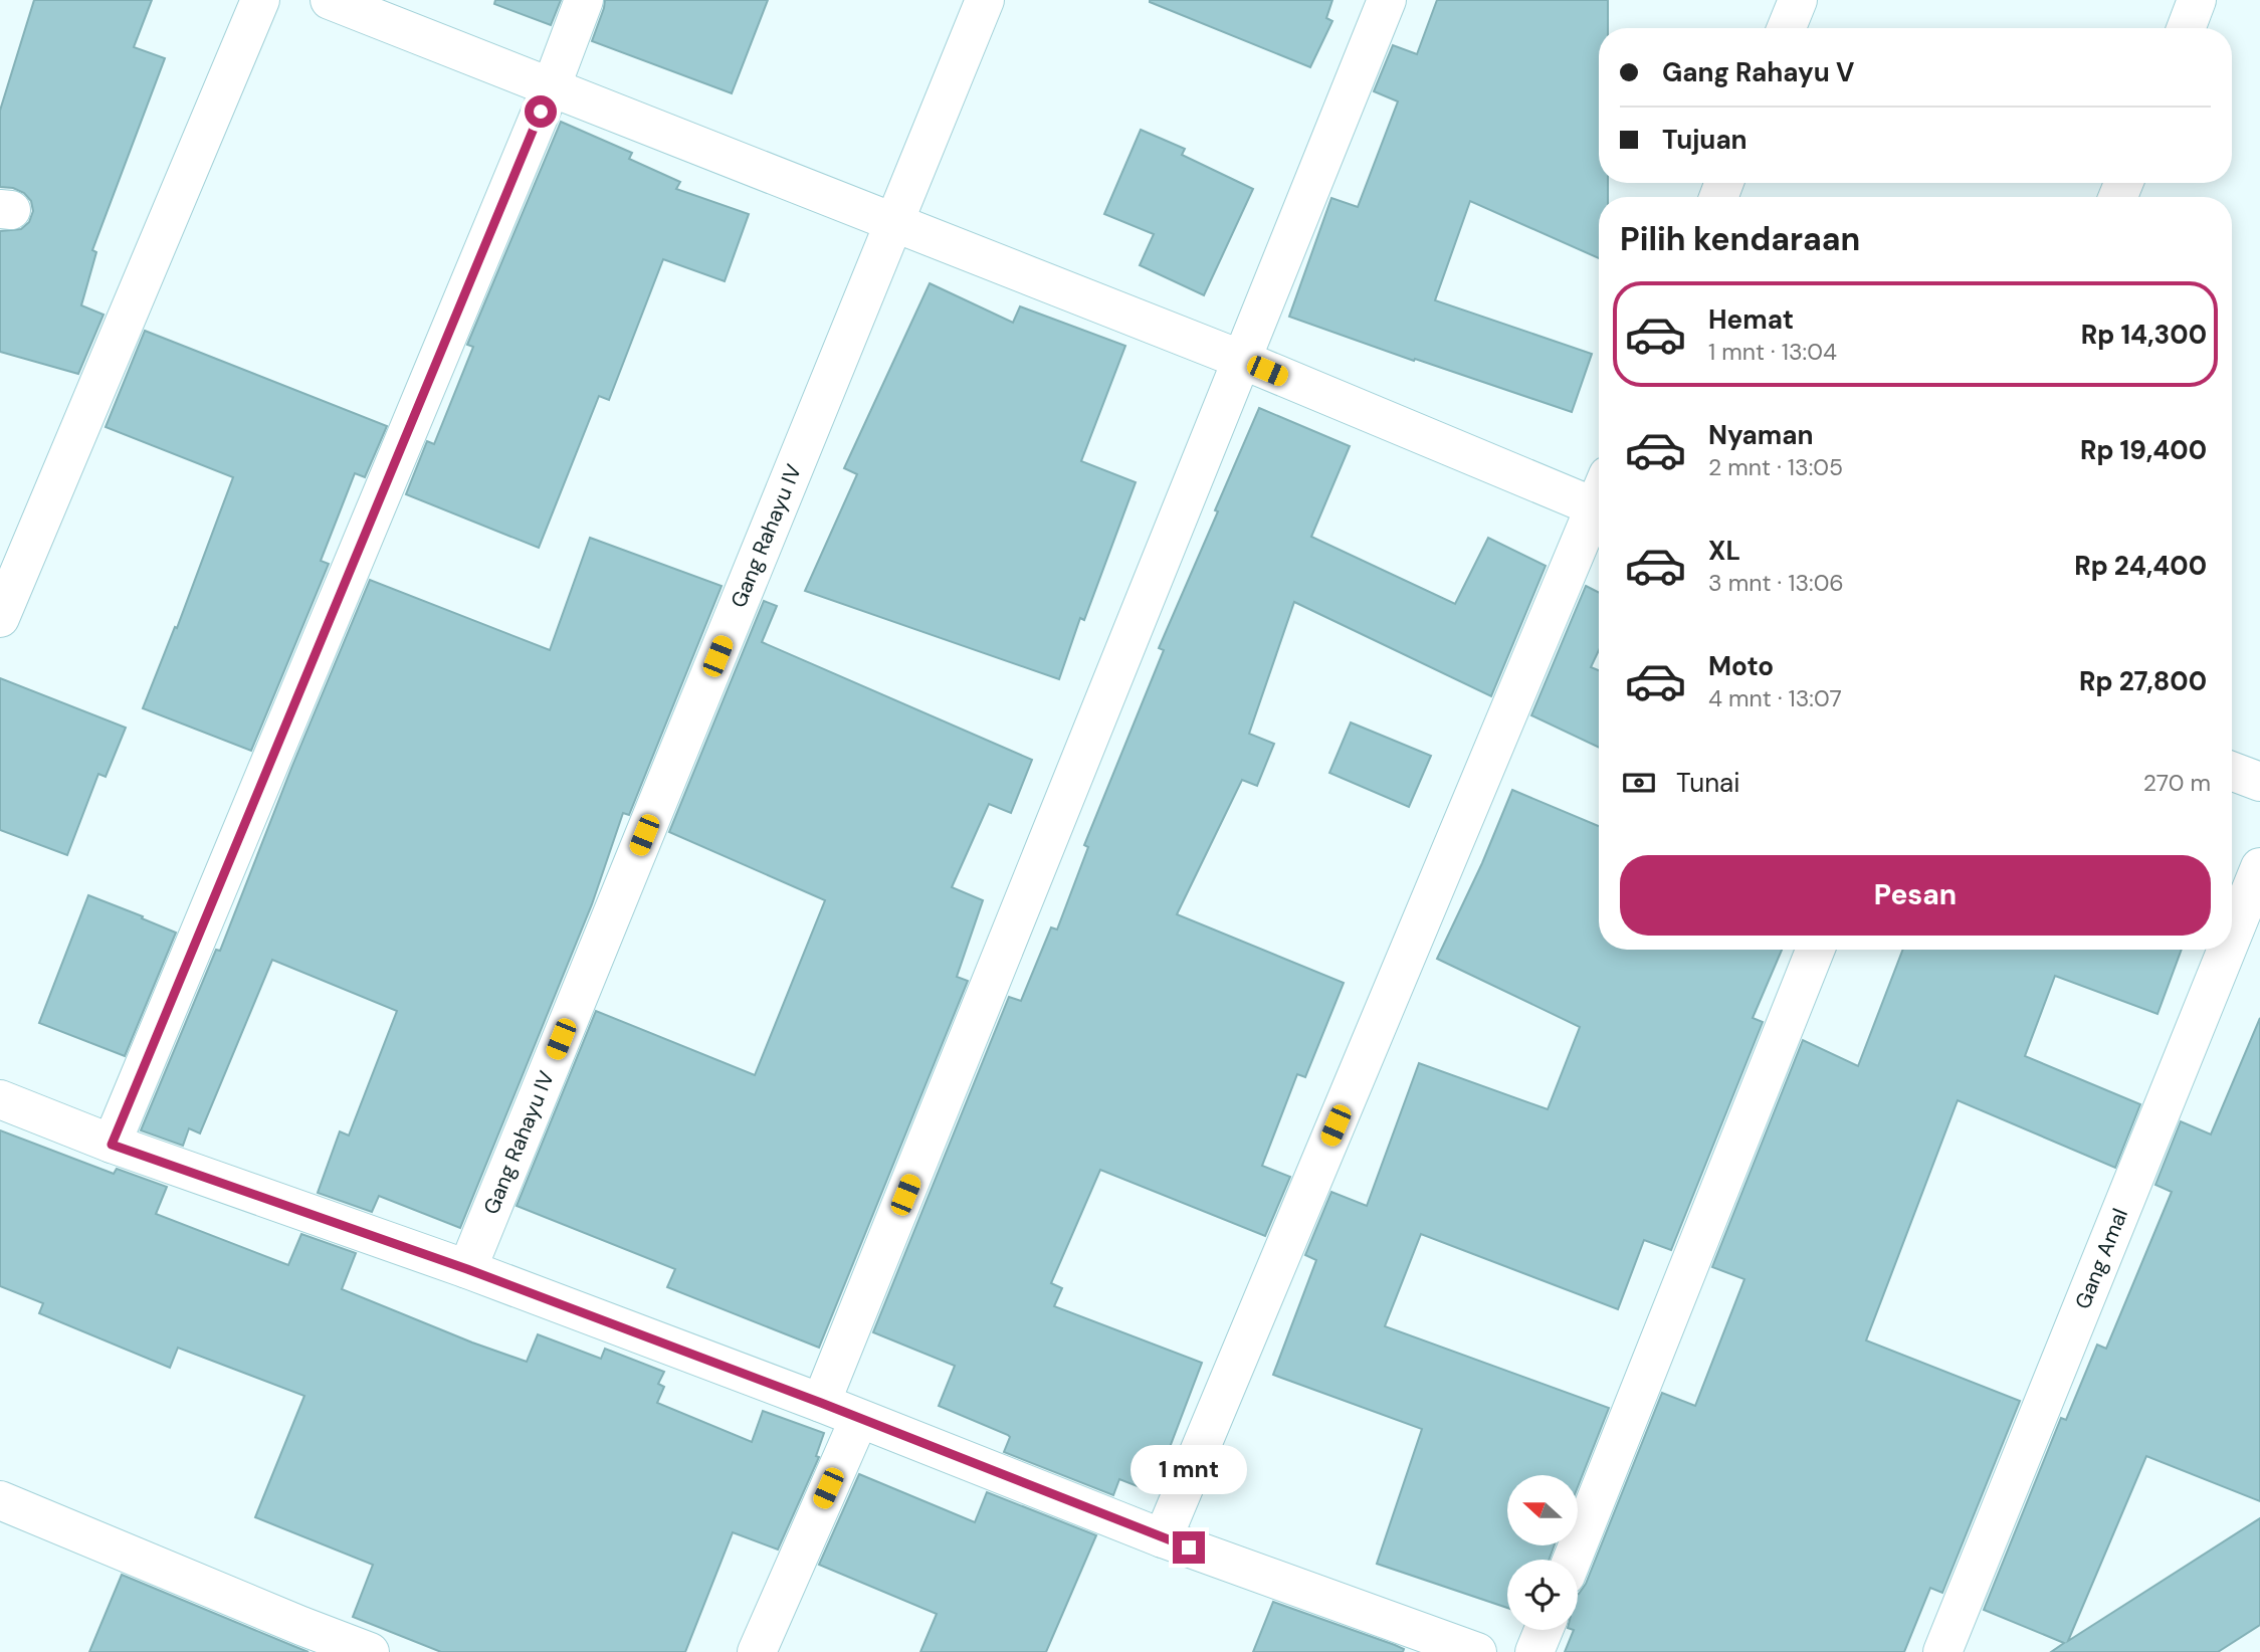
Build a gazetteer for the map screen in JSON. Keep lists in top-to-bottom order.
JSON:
{
  "streets": {
    "street": ["Gang Rahayu IV", "Gang Amal"]
  },
  "north": "left",
  "page": {
    "banner": ["Gang Rahayu V", "Tujuan"],
    "heading": "Pilih kendaraan",
    "list": [
      {
        "name": "Hemat",
        "note": "1 mnt · 13:04",
        "value": "Rp 14,300"
      },
      {
        "name": "Nyaman",
        "note": "2 mnt · 13:05",
        "value": "Rp 19,400"
      },
      {
        "name": "XL",
        "note": "3 mnt · 13:06",
        "value": "Rp 24,400"
      },
      {
        "name": "Moto",
        "note": "4 mnt · 13:07",
        "value": "Rp 27,800"
      }
    ],
    "pay": ["Tunai", "270 m"],
    "buttons": "Pesan",
    "bubble": "1 mnt"
  }
}
